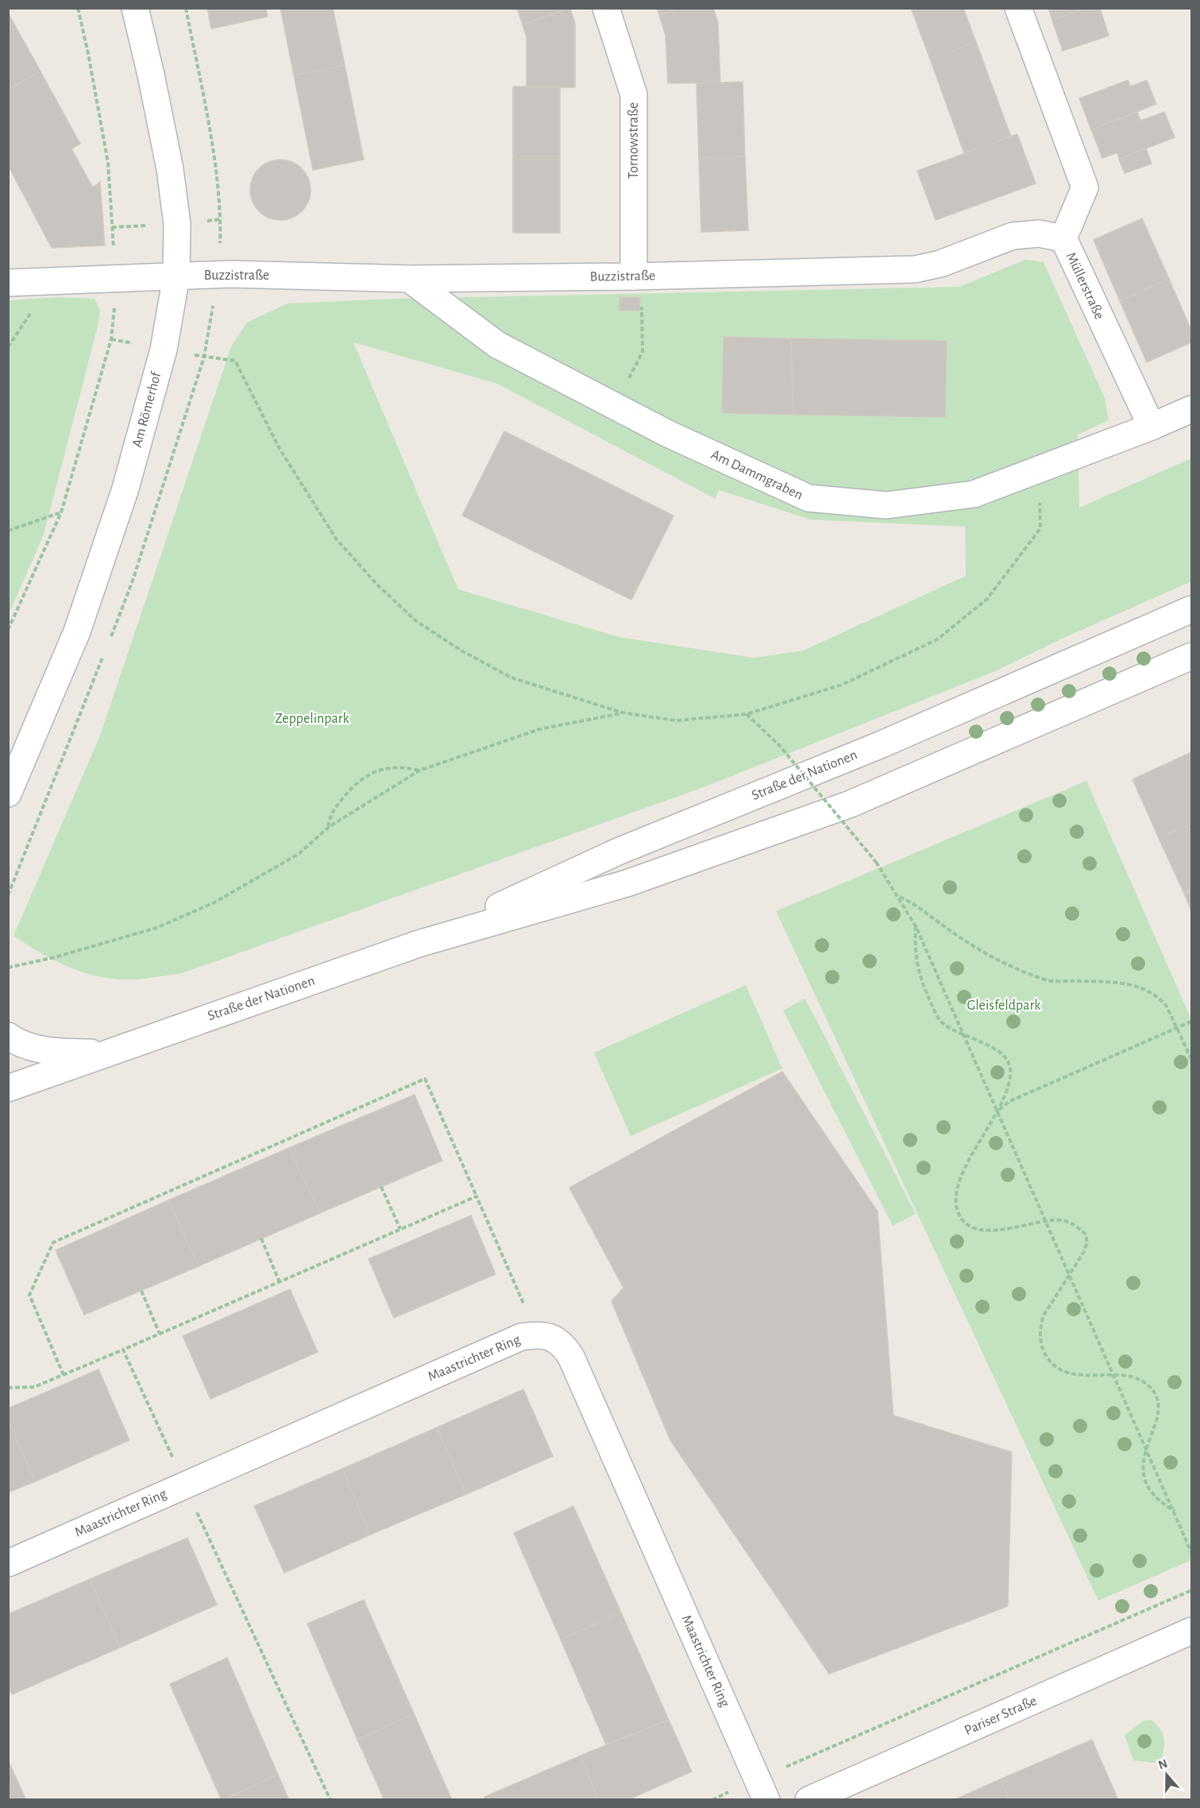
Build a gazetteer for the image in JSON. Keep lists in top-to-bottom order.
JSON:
{
  "streets": {
    "street": [
      "Tornowstraße",
      "Buzzistraße",
      "Müllerstraße",
      "Am Römerhof",
      "Am Dammgraben",
      "Straße der Nationen",
      "Maastrichter Ring",
      "Pariser Straße"
    ]
  },
  "crossings": [
    ["Tornowstraße", "Buzzistraße"],
    ["Buzzistraße", "Müllerstraße"],
    ["Buzzistraße", "Am Römerhof"],
    ["Buzzistraße", "Am Dammgraben"],
    ["Müllerstraße", "Am Dammgraben"]
  ],
  "parks": ["Zeppelinpark", "Gleisfeldpark"],
  "north": "top"
}
